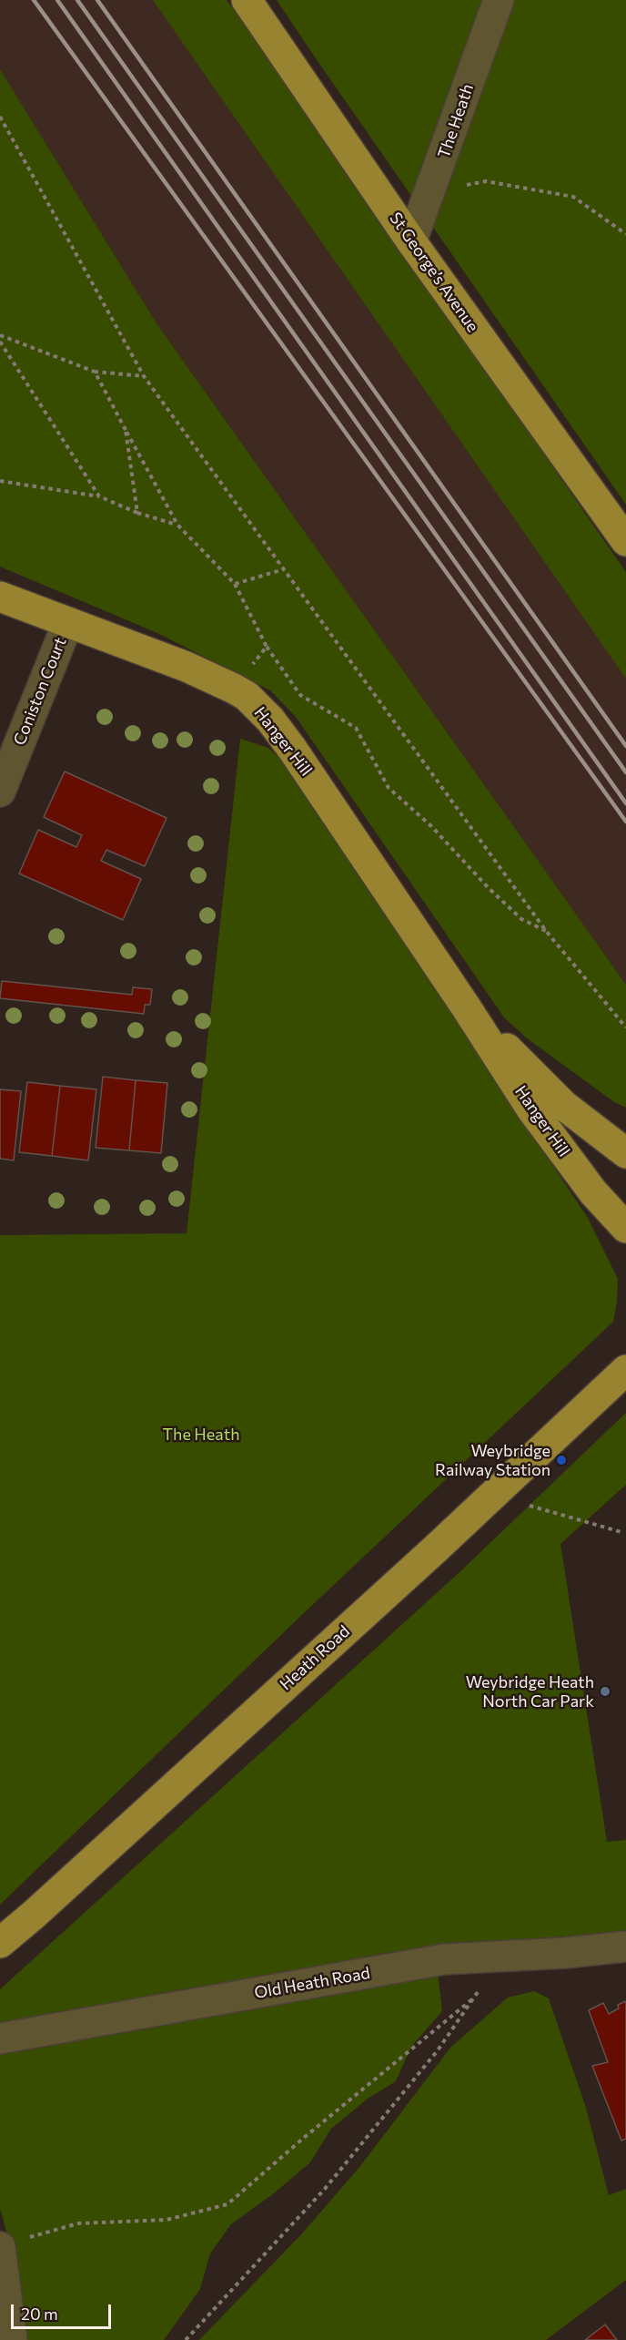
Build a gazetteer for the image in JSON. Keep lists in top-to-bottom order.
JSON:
{
  "streets": {
    "main road": ["St George’s Avenue", "Hanger Hill", "Heath Road"],
    "street": ["The Heath", "Coniston Court", "Old Heath Road"]
  },
  "crossings": [
    ["The Heath", "St George’s Avenue"],
    ["Coniston Court", "Hanger Hill"]
  ],
  "parks": ["The Heath"],
  "places": ["Weybridge Railway Station", "Weybridge Heath North Car Park"],
  "scale_bar": "20 m"
}
